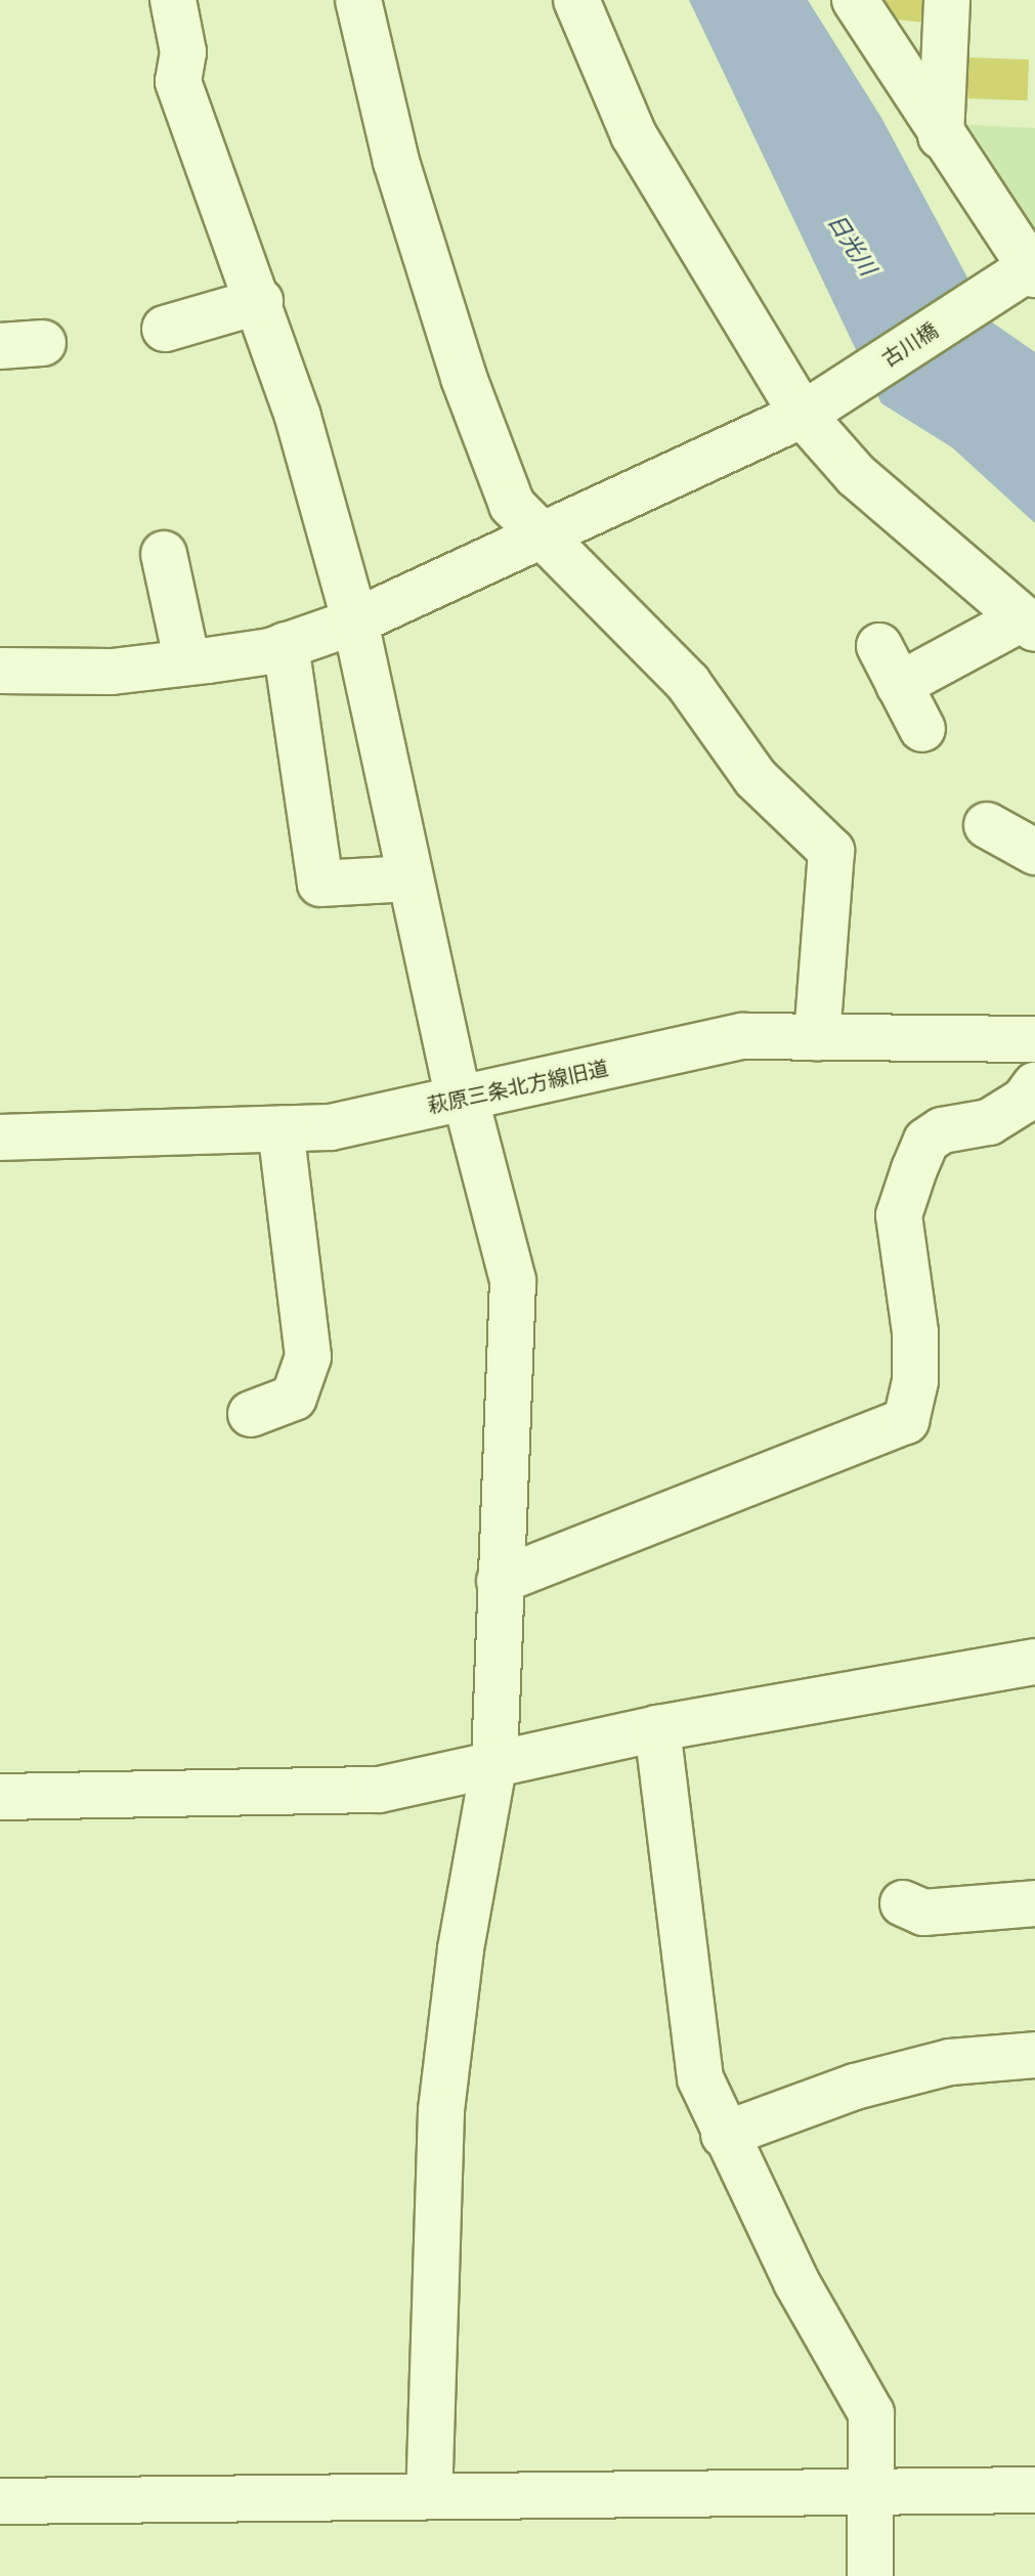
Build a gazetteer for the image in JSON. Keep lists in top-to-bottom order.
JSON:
{
  "streets": {
    "street": ["古川橋", "萩原三条北方線旧道"]
  },
  "water": ["日光川"]
}
